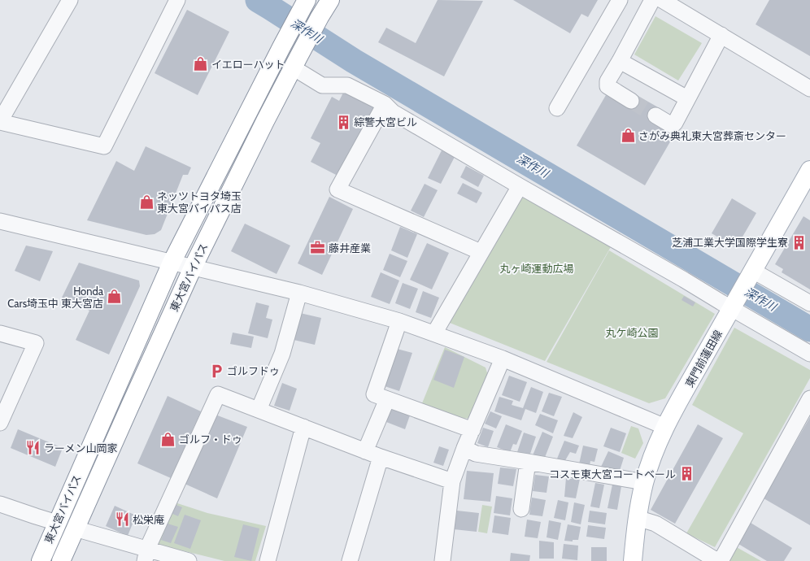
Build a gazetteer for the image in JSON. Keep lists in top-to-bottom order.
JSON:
{
  "streets": {
    "main road": ["東大宮バイパス", "東門前蓮田線"]
  },
  "water": ["深作川"],
  "parks": ["丸ヶ崎運動広場", "丸ケ崎公園"],
  "places": {
    "shop": [
      "イエローハット",
      "さがみ典礼東大宮葬斎センター",
      "ネッツトヨタ埼玉 東大宮バイパス店",
      "Honda Cars埼玉中 東大宮店",
      "ゴルフ・ドゥ"
    ],
    "building": ["綜警大宮ビル", "芝浦工業大学国際学生寮", "コスモ東大宮コートベール"],
    "office": ["藤井産業"],
    "parking": ["ゴルフドゥ"],
    "restaurant": ["ラーメン山岡家", "松栄庵"]
  }
}
